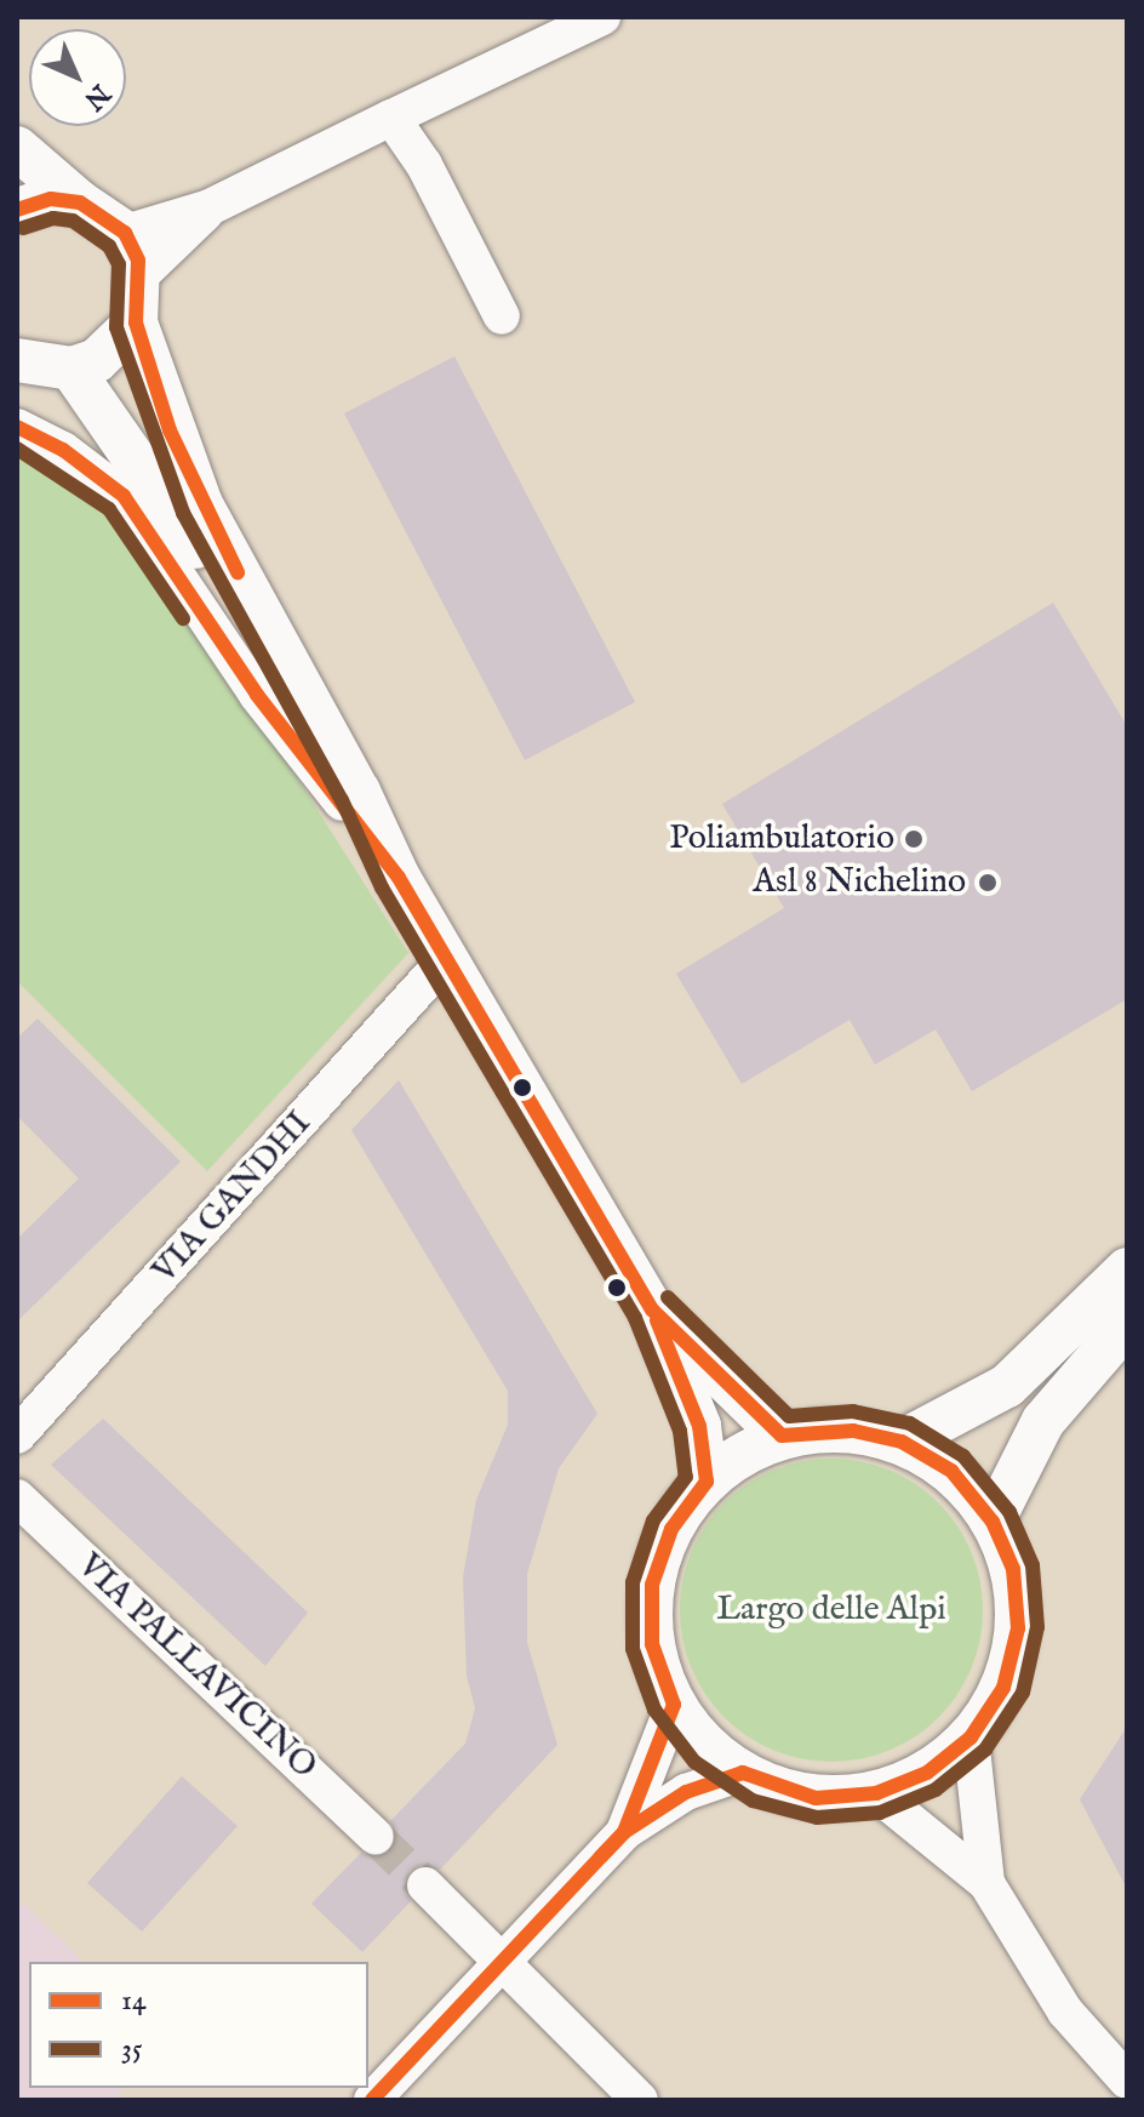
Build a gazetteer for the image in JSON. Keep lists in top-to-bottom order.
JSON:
{
  "streets": {
    "street": ["VIA GANDHI", "VIA PALLAVICINO"]
  },
  "parks": ["Largo delle Alpi"],
  "places": ["Poliambulatorio", "Asl 8 Nichelino"],
  "lines": ["transit line 14", "transit line 35"],
  "legend": ["14", "35"],
  "north": "bottom right"
}
